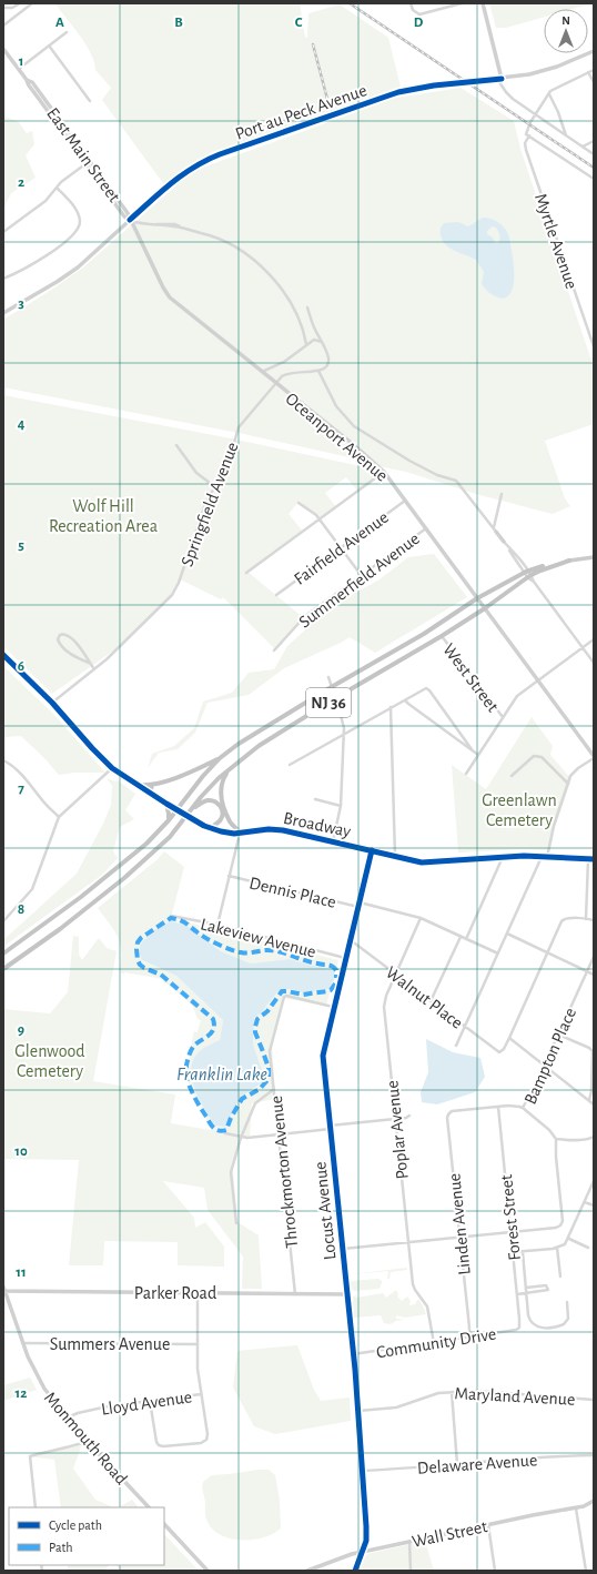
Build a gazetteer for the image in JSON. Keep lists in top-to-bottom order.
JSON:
{
  "streets": {
    "highway": ["NJ 36"],
    "street": [
      "Port au Peck Avenue",
      "East Main Street",
      "Myrtle Avenue",
      "Oceanport Avenue",
      "Springfield Avenue",
      "Fairfield Avenue",
      "Summerfield Avenue",
      "West Street",
      "Broadway",
      "Dennis Place",
      "Lakeview Avenue",
      "Walnut Place",
      "Bampton Place",
      "Poplar Avenue",
      "Throckmorton Avenue",
      "Locust Avenue",
      "Forest Street",
      "Linden Avenue",
      "Parker Road",
      "Community Drive",
      "Summers Avenue",
      "Maryland Avenue",
      "Lloyd Avenue",
      "Monmouth Road",
      "Delaware Avenue",
      "Wall Street"
    ]
  },
  "crossings": [
    ["Port au Peck Avenue", "East Main Street"],
    ["Port au Peck Avenue", "Oceanport Avenue"],
    ["East Main Street", "Oceanport Avenue"],
    ["Oceanport Avenue", "Springfield Avenue"],
    ["Oceanport Avenue", "Fairfield Avenue"],
    ["Oceanport Avenue", "Summerfield Avenue"],
    ["Oceanport Avenue", "NJ 36"],
    ["Springfield Avenue", "Broadway"],
    ["West Street", "NJ 36"],
    ["NJ 36", "Broadway"],
    ["Broadway", "Locust Avenue"],
    ["Dennis Place", "Poplar Avenue"],
    ["Dennis Place", "Locust Avenue"],
    ["Lakeview Avenue", "Locust Avenue"],
    ["Walnut Place", "Poplar Avenue"],
    ["Walnut Place", "Locust Avenue"],
    ["Poplar Avenue", "Community Drive"],
    ["Throckmorton Avenue", "Locust Avenue"],
    ["Throckmorton Avenue", "Parker Road"],
    ["Locust Avenue", "Parker Road"],
    ["Locust Avenue", "Community Drive"],
    ["Locust Avenue", "Maryland Avenue"],
    ["Locust Avenue", "Delaware Avenue"],
    ["Locust Avenue", "Wall Street"],
    ["Forest Street", "Linden Avenue"],
    ["Forest Street", "Community Drive"],
    ["Linden Avenue", "Community Drive"],
    ["Parker Road", "Monmouth Road"],
    ["Summers Avenue", "Monmouth Road"],
    ["Lloyd Avenue", "Monmouth Road"]
  ],
  "water": ["Franklin Lake"],
  "parks": ["Wolf Hill Recreation Area", "Greenlawn Cemetery", "Glenwood Cemetery"],
  "legend": ["Cycle path", "Path"],
  "north": "top",
  "grid": {
    "columns": [
      "A",
      "B",
      "C",
      "D"
    ],
    "rows": [
      "1",
      "2",
      "3",
      "4",
      "5",
      "6",
      "7",
      "8",
      "9",
      "10",
      "11",
      "12"
    ]
  }
}
